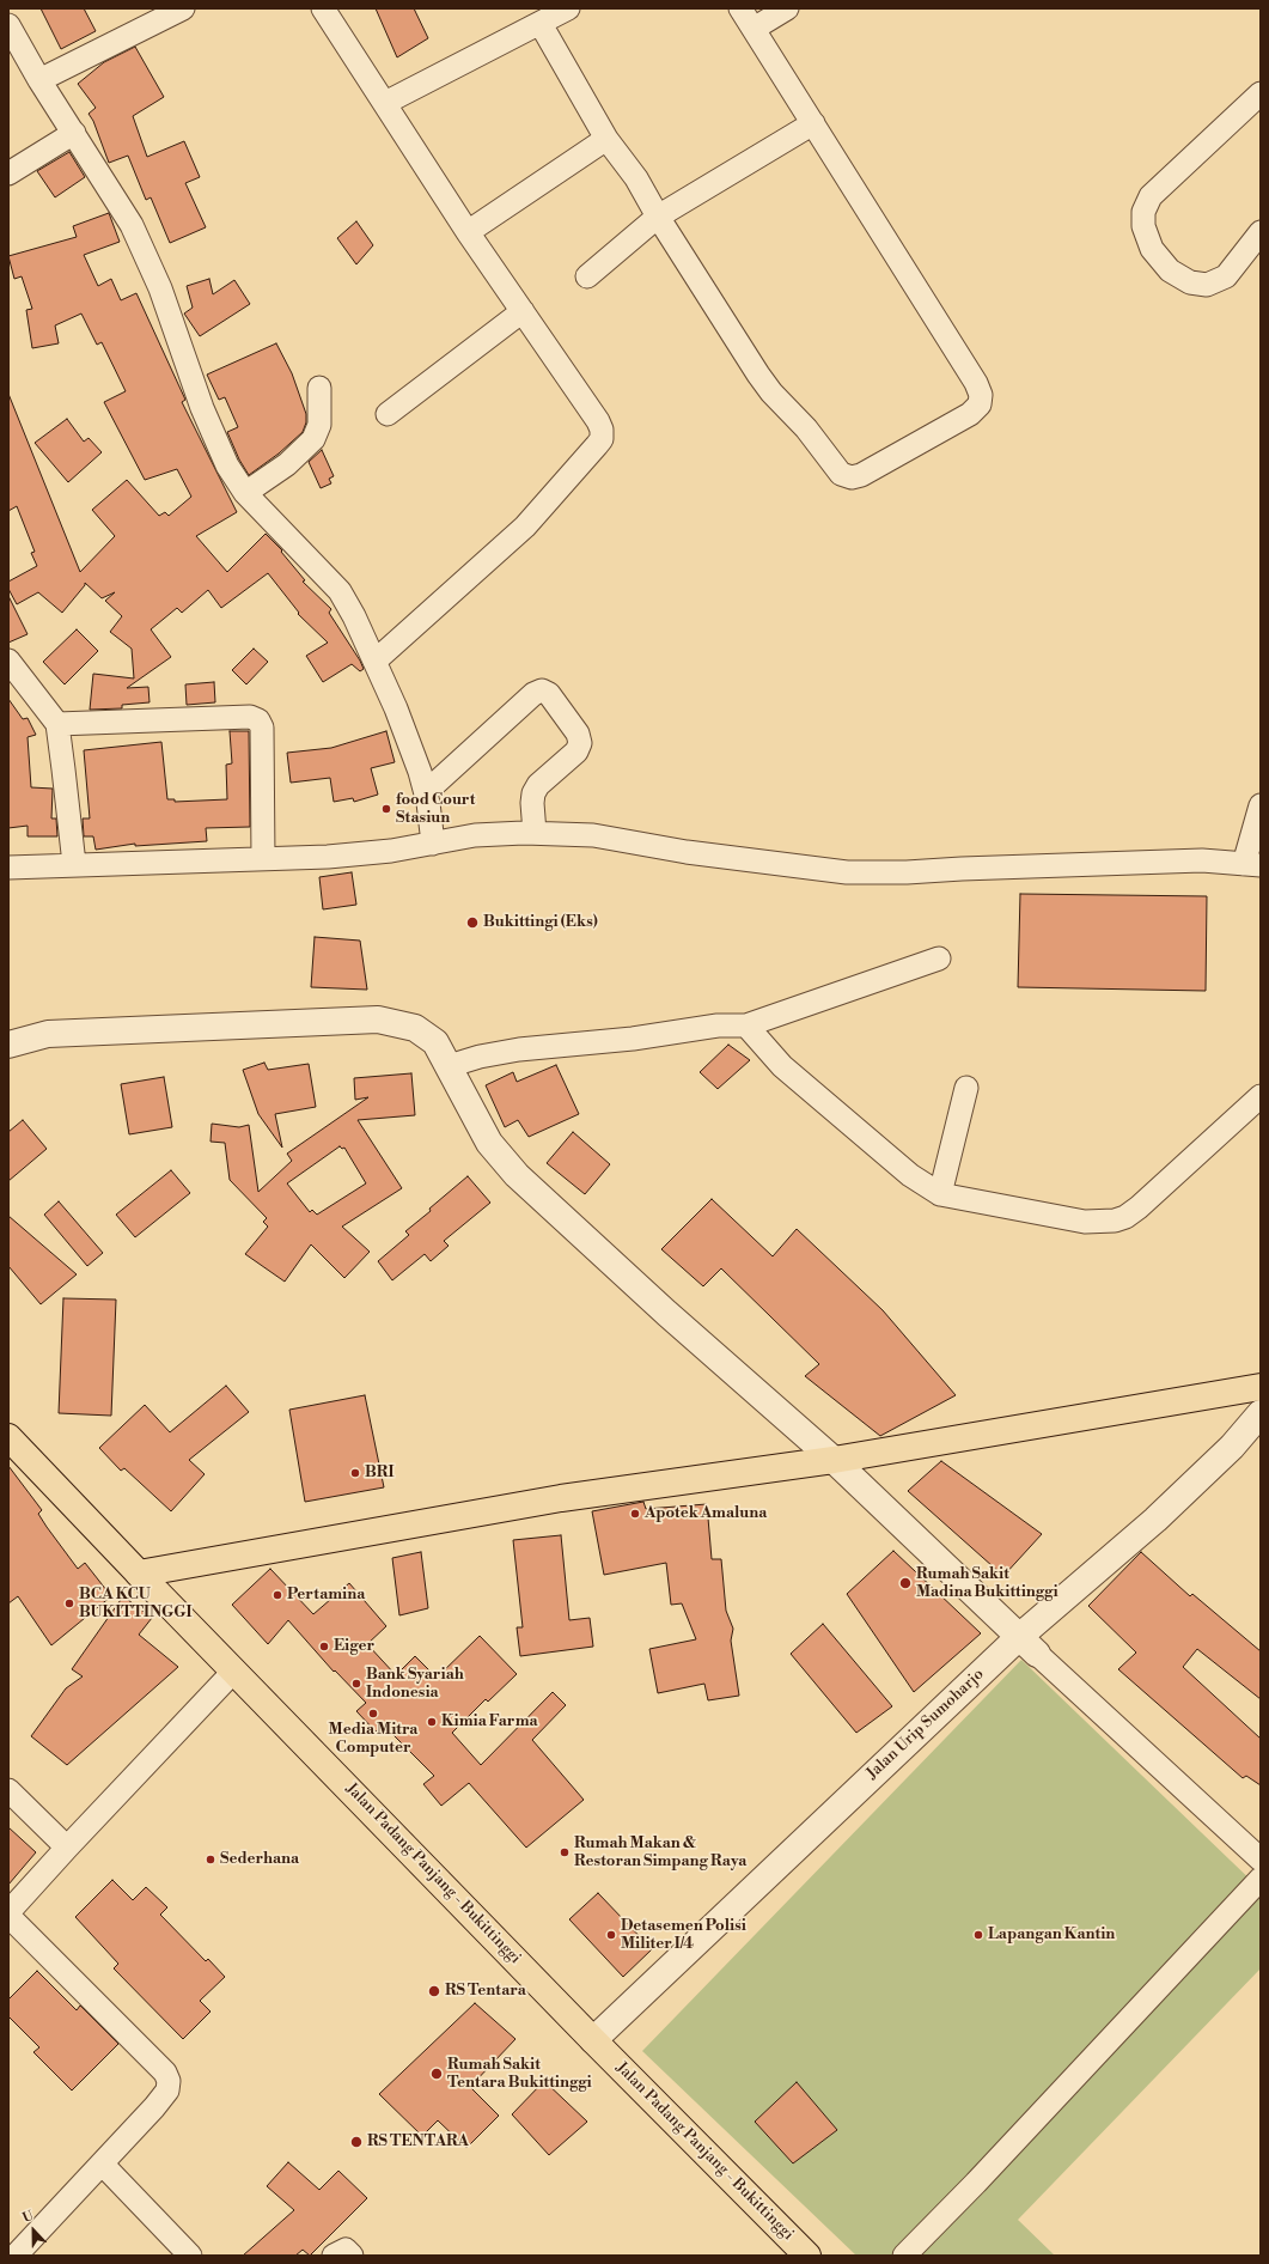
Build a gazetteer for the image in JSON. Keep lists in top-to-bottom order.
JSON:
{
  "streets": {
    "main road": ["Jalan Padang Panjang - Bukittinggi"],
    "street": ["Jalan Urip Sumoharjo"]
  },
  "crossings": [
    ["Jalan Urip Sumoharjo", "Jalan Padang Panjang - Bukittinggi"]
  ],
  "places": [
    "food Court Stasiun",
    "Bukittingi (Eks)",
    "BRI",
    "Apotek Amaluna",
    "Rumah Sakit Madina Bukittinggi",
    "Pertamina",
    "BCA KCU BUKITTINGGI",
    "Eiger",
    "Bank Syariah Indonesia",
    "Media Mitra Computer",
    "Kimia Farma",
    "Rumah Makan & Restoran Simpang Raya",
    "Sederhana",
    "Detasemen Polisi Militer I/4",
    "Lapangan Kantin",
    "RS Tentara",
    "Rumah Sakit Tentara Bukittinggi",
    "RS TENTARA"
  ],
  "north": "top"
}
